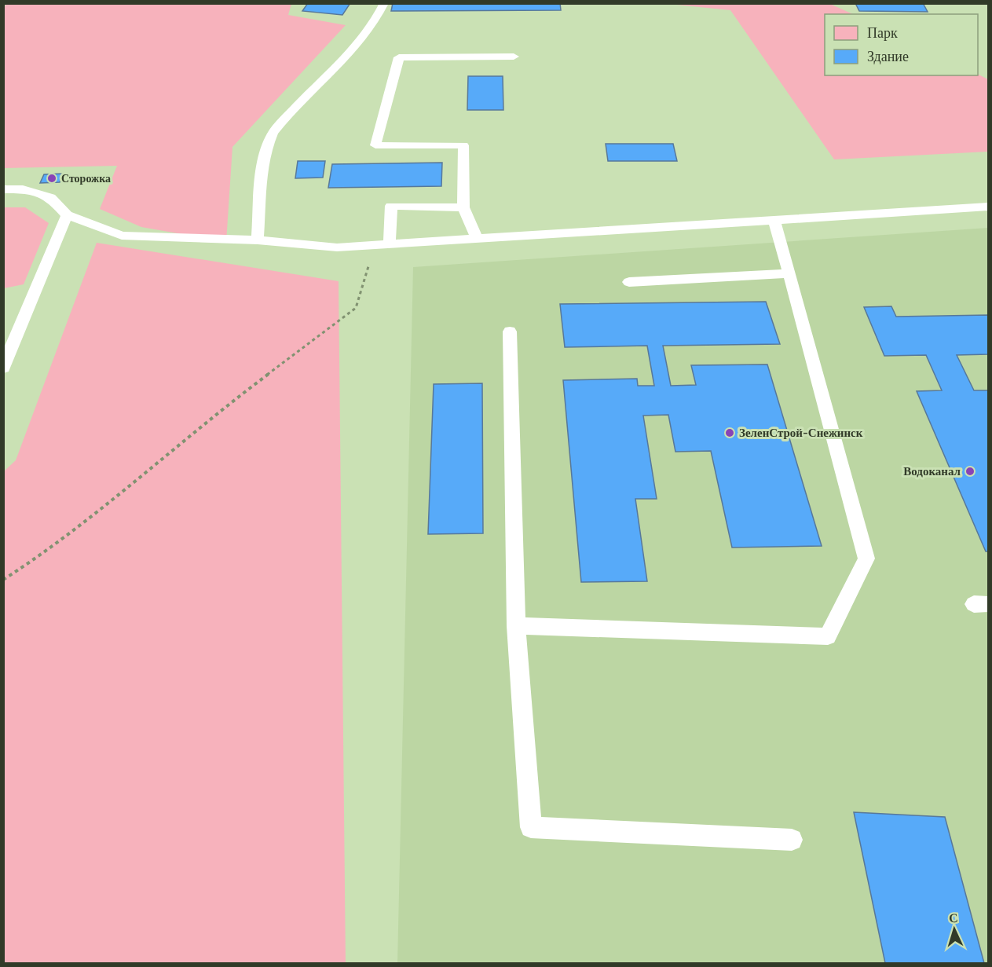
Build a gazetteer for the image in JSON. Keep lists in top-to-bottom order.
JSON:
{
  "places": ["Сторожка", "ЗеленСтрой-Снежинск", "Водоканал"],
  "legend": ["Парк", "Здание"],
  "north": "top"
}
